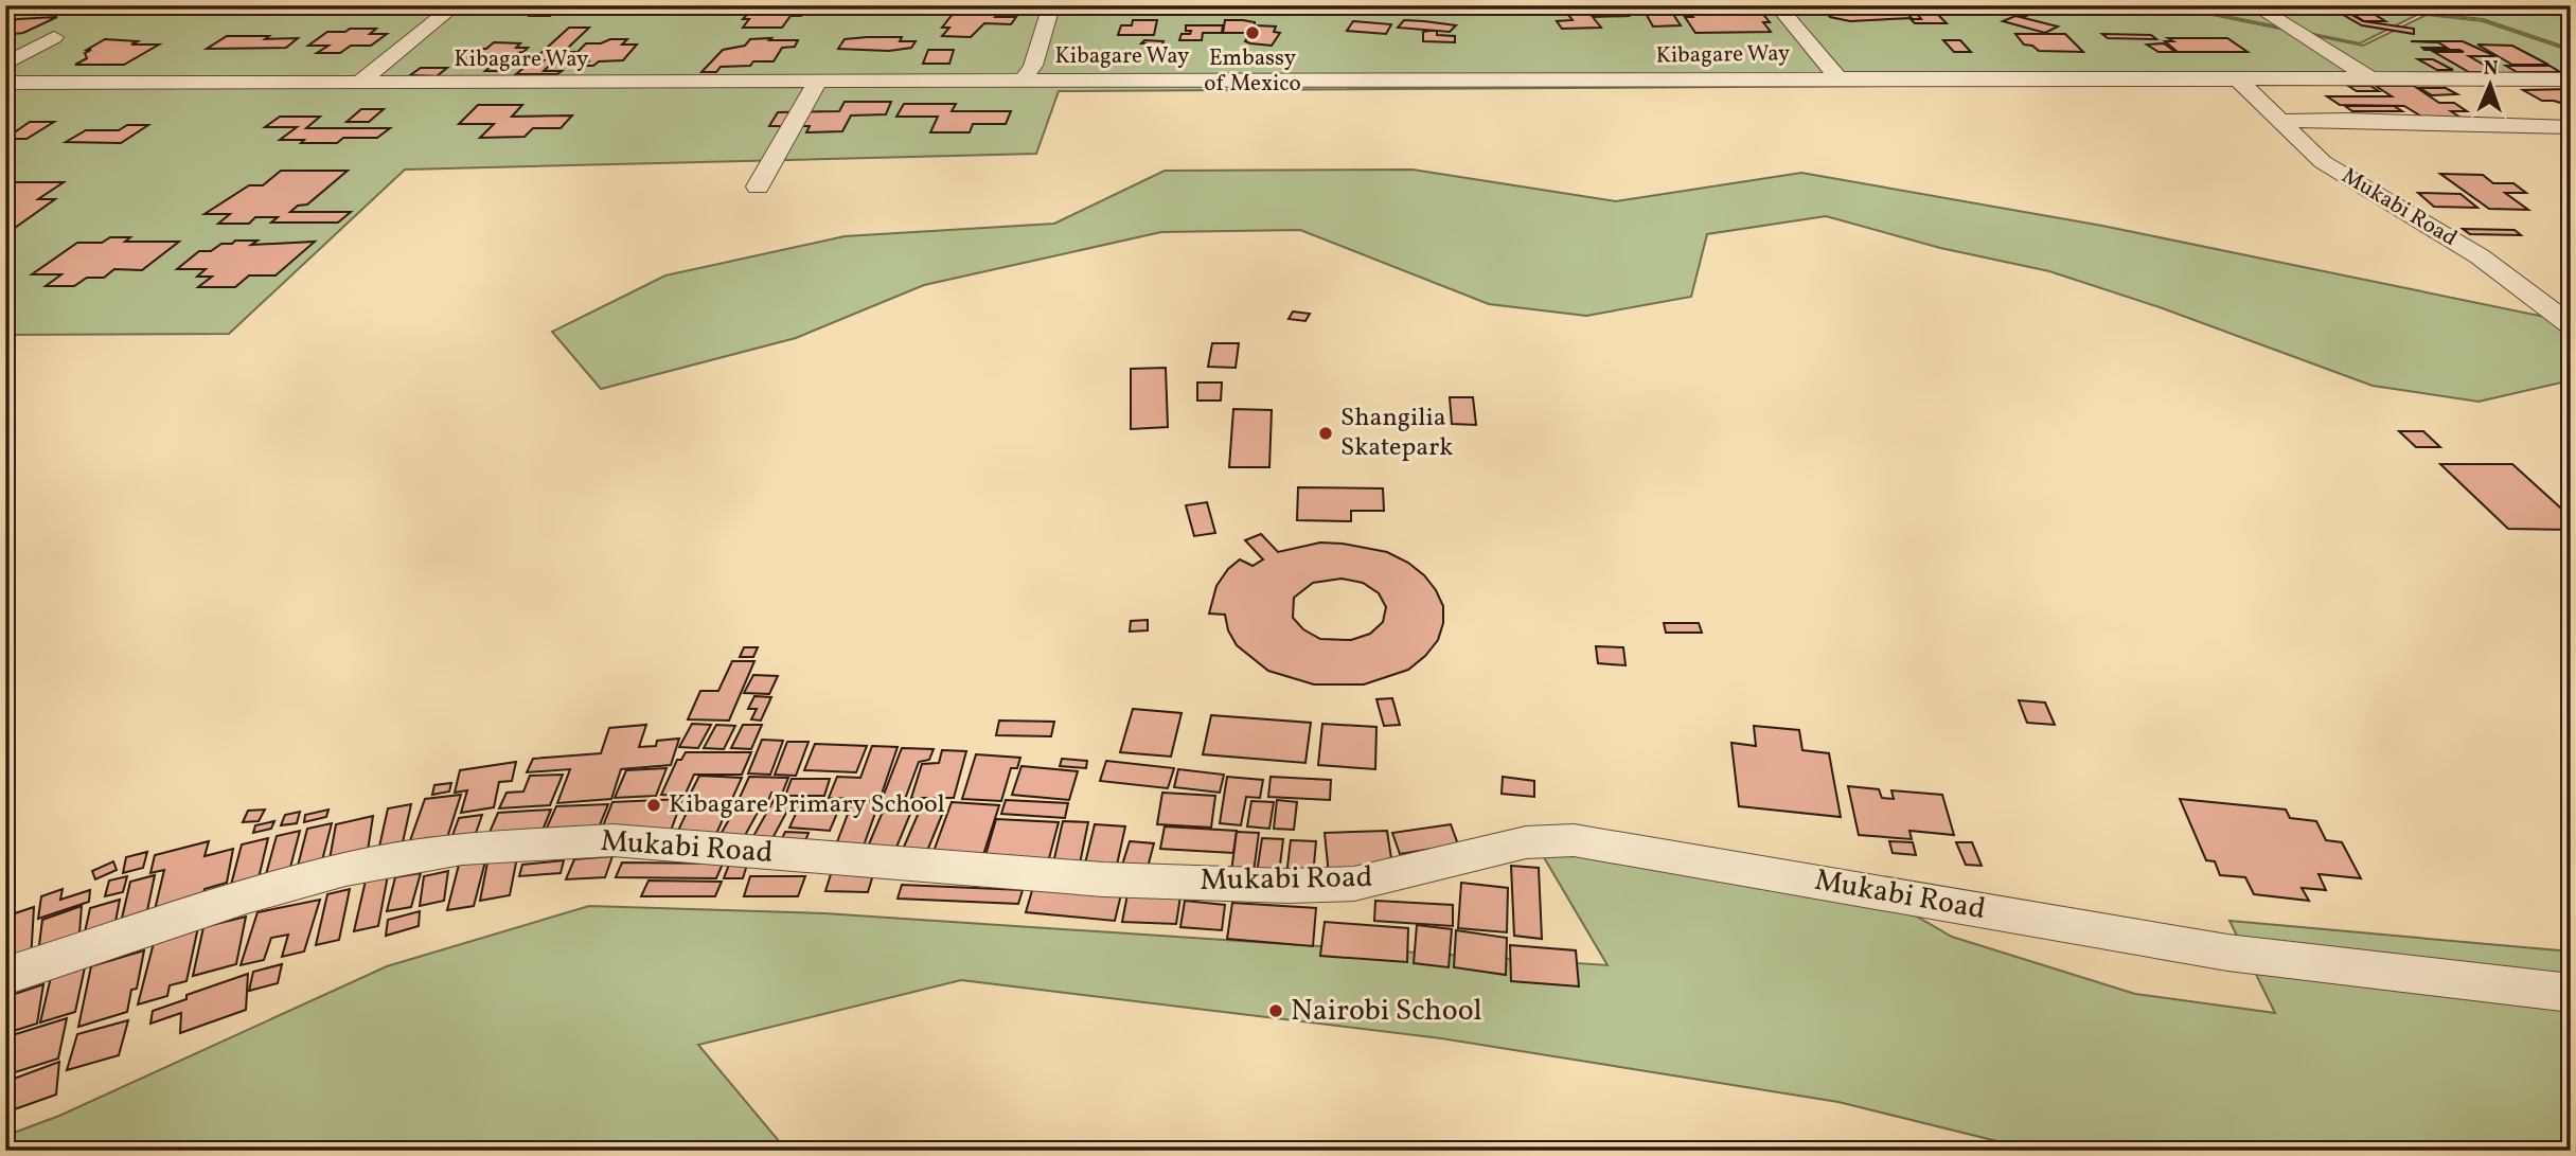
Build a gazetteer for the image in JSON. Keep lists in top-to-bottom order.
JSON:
{
  "streets": {
    "street": ["Kibagare Way", "Mukabi Road"]
  },
  "crossings": [
    ["Kibagare Way", "Mukabi Road"]
  ],
  "places": [
    "Embassy of Mexico",
    "Shangilia Skatepark",
    "Kibagare Primary School",
    "Nairobi School"
  ],
  "north": "top"
}
